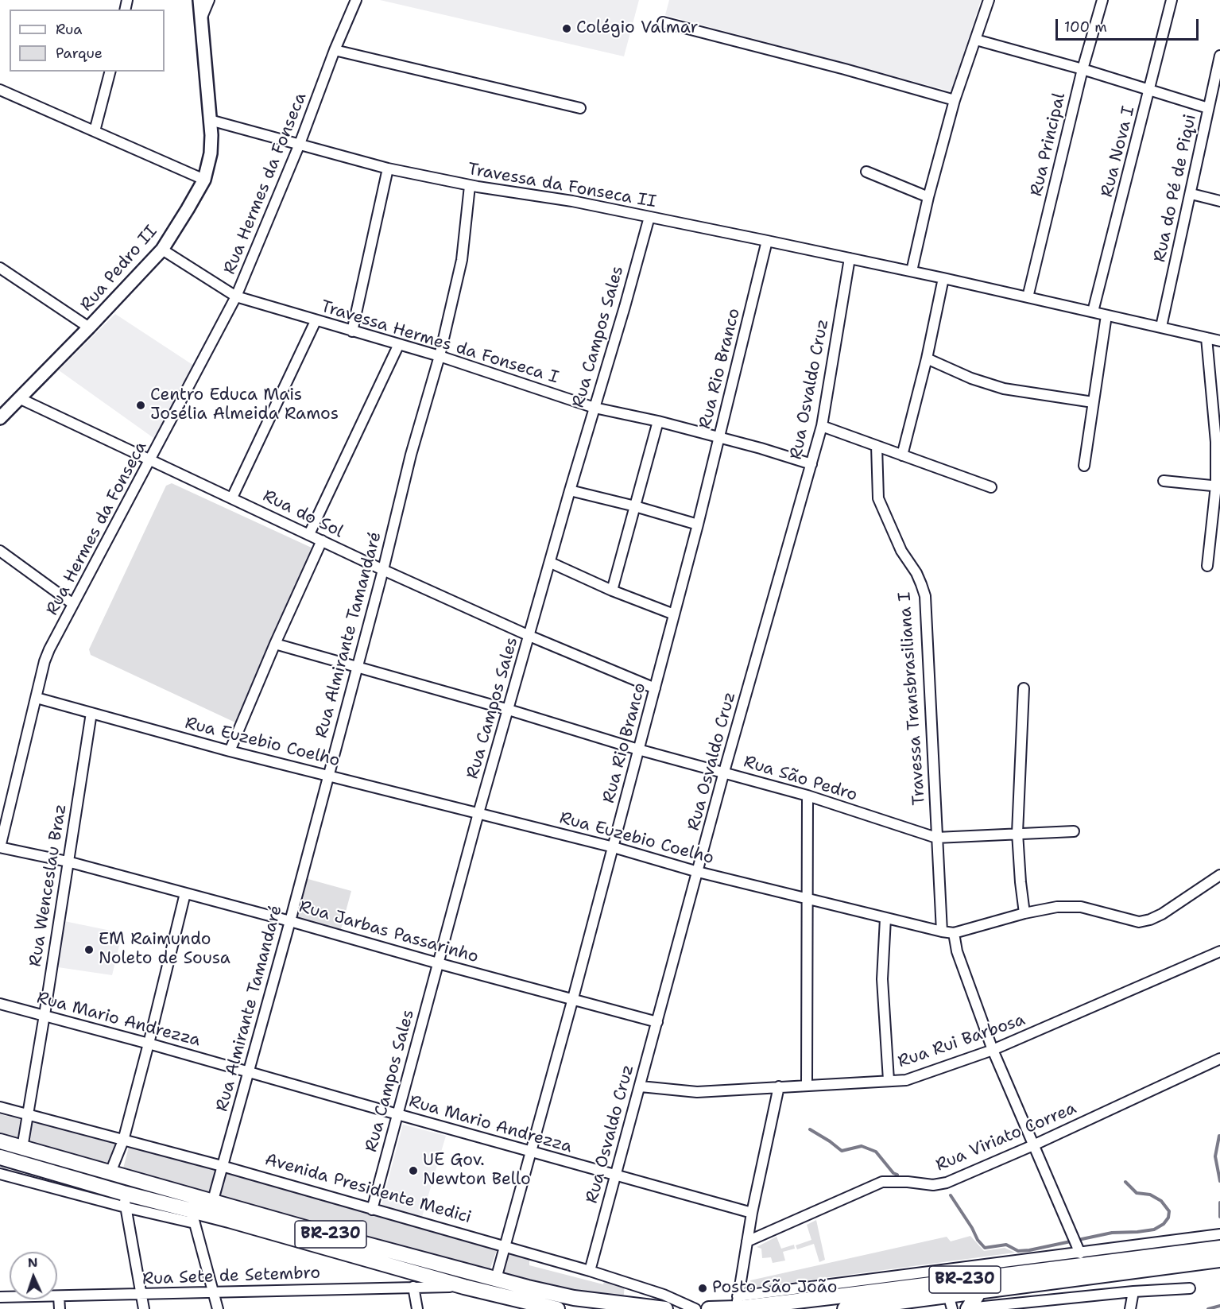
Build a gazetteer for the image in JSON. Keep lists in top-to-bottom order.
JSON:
{
  "streets": {
    "main road": ["BR-230"],
    "street": [
      "Rua Principal",
      "Rua Nova I",
      "Rua Hermes da Fonseca",
      "Travessa da Fonseca II",
      "Rua do Pé de Piqui",
      "Rua Pedro II",
      "Rua Campos Sales",
      "Travessa Hermes da Fonseca I",
      "Rua Rio Branco",
      "Rua Osvaldo Cruz",
      "Rua do Sol",
      "Rua Almirante Tamandaré",
      "Travessa Transbrasiliana I",
      "Rua Euzebio Coelho",
      "Rua São Pedro",
      "Rua Wenceslau Braz",
      "Rua Jarbas Passarinho",
      "Rua Mario Andrezza",
      "Rua Rui Barbosa",
      "Rua Viriato Correa",
      "Avenida Presidente Medici",
      "Rua Sete de Setembro"
    ]
  },
  "crossings": [
    ["Rua Principal", "Travessa da Fonseca II"],
    ["Rua Nova I", "Travessa da Fonseca II"],
    ["Rua Hermes da Fonseca", "Travessa da Fonseca II"],
    ["Rua Hermes da Fonseca", "Travessa Hermes da Fonseca I"],
    ["Rua Hermes da Fonseca", "Rua do Sol"],
    ["Rua Hermes da Fonseca", "Rua Euzebio Coelho"],
    ["Rua Hermes da Fonseca", "Rua Jarbas Passarinho"],
    ["Travessa da Fonseca II", "Rua do Pé de Piqui"],
    ["Travessa da Fonseca II", "Rua Pedro II"],
    ["Travessa da Fonseca II", "Rua Campos Sales"],
    ["Travessa da Fonseca II", "Rua Rio Branco"],
    ["Travessa da Fonseca II", "Rua Osvaldo Cruz"],
    ["Travessa da Fonseca II", "Rua Almirante Tamandaré"],
    ["Rua Pedro II", "Travessa Hermes da Fonseca I"],
    ["Rua Pedro II", "Rua do Sol"],
    ["Rua Campos Sales", "Travessa Hermes da Fonseca I"],
    ["Rua Campos Sales", "Rua do Sol"],
    ["Rua Campos Sales", "Rua Euzebio Coelho"],
    ["Rua Campos Sales", "Rua São Pedro"],
    ["Rua Campos Sales", "Rua Jarbas Passarinho"],
    ["Rua Campos Sales", "Rua Mario Andrezza"],
    ["Rua Campos Sales", "Avenida Presidente Medici"],
    ["Travessa Hermes da Fonseca I", "Rua Rio Branco"],
    ["Travessa Hermes da Fonseca I", "Rua Osvaldo Cruz"],
    ["Travessa Hermes da Fonseca I", "Rua Almirante Tamandaré"],
    ["Rua Rio Branco", "Rua do Sol"],
    ["Rua Rio Branco", "Rua Euzebio Coelho"],
    ["Rua Rio Branco", "Rua São Pedro"],
    ["Rua Rio Branco", "Rua Jarbas Passarinho"],
    ["Rua Rio Branco", "Rua Mario Andrezza"],
    ["Rua Rio Branco", "Avenida Presidente Medici"],
    ["Rua Rio Branco", "BR-230"],
    ["Rua Osvaldo Cruz", "Rua Euzebio Coelho"],
    ["Rua Osvaldo Cruz", "Rua São Pedro"],
    ["Rua Osvaldo Cruz", "Rua Jarbas Passarinho"],
    ["Rua Osvaldo Cruz", "Rua Mario Andrezza"],
    ["Rua Osvaldo Cruz", "Rua Rui Barbosa"],
    ["Rua Osvaldo Cruz", "Avenida Presidente Medici"],
    ["Rua do Sol", "Rua Almirante Tamandaré"],
    ["Rua Almirante Tamandaré", "Rua Euzebio Coelho"],
    ["Rua Almirante Tamandaré", "Rua São Pedro"],
    ["Rua Almirante Tamandaré", "Rua Jarbas Passarinho"],
    ["Rua Almirante Tamandaré", "Rua Mario Andrezza"],
    ["Rua Almirante Tamandaré", "Avenida Presidente Medici"],
    ["Rua Almirante Tamandaré", "BR-230"],
    ["Travessa Transbrasiliana I", "Rua Euzebio Coelho"],
    ["Travessa Transbrasiliana I", "Rua São Pedro"],
    ["Rua Euzebio Coelho", "Rua Wenceslau Braz"],
    ["Rua Wenceslau Braz", "Rua Jarbas Passarinho"],
    ["Rua Wenceslau Braz", "Rua Mario Andrezza"],
    ["Rua Wenceslau Braz", "Avenida Presidente Medici"],
    ["Rua Wenceslau Braz", "BR-230"],
    ["BR-230", "Rua Sete de Setembro"]
  ],
  "places": [
    "Colégio Valmar",
    "Centro Educa Mais Josélia Almeida Ramos",
    "EM Raimundo Noleto de Sousa",
    "UE Gov. Newton Bello",
    "Posto São João"
  ],
  "legend": ["Rua", "Parque"],
  "scale_bar": "100 m",
  "north": "top"
}
